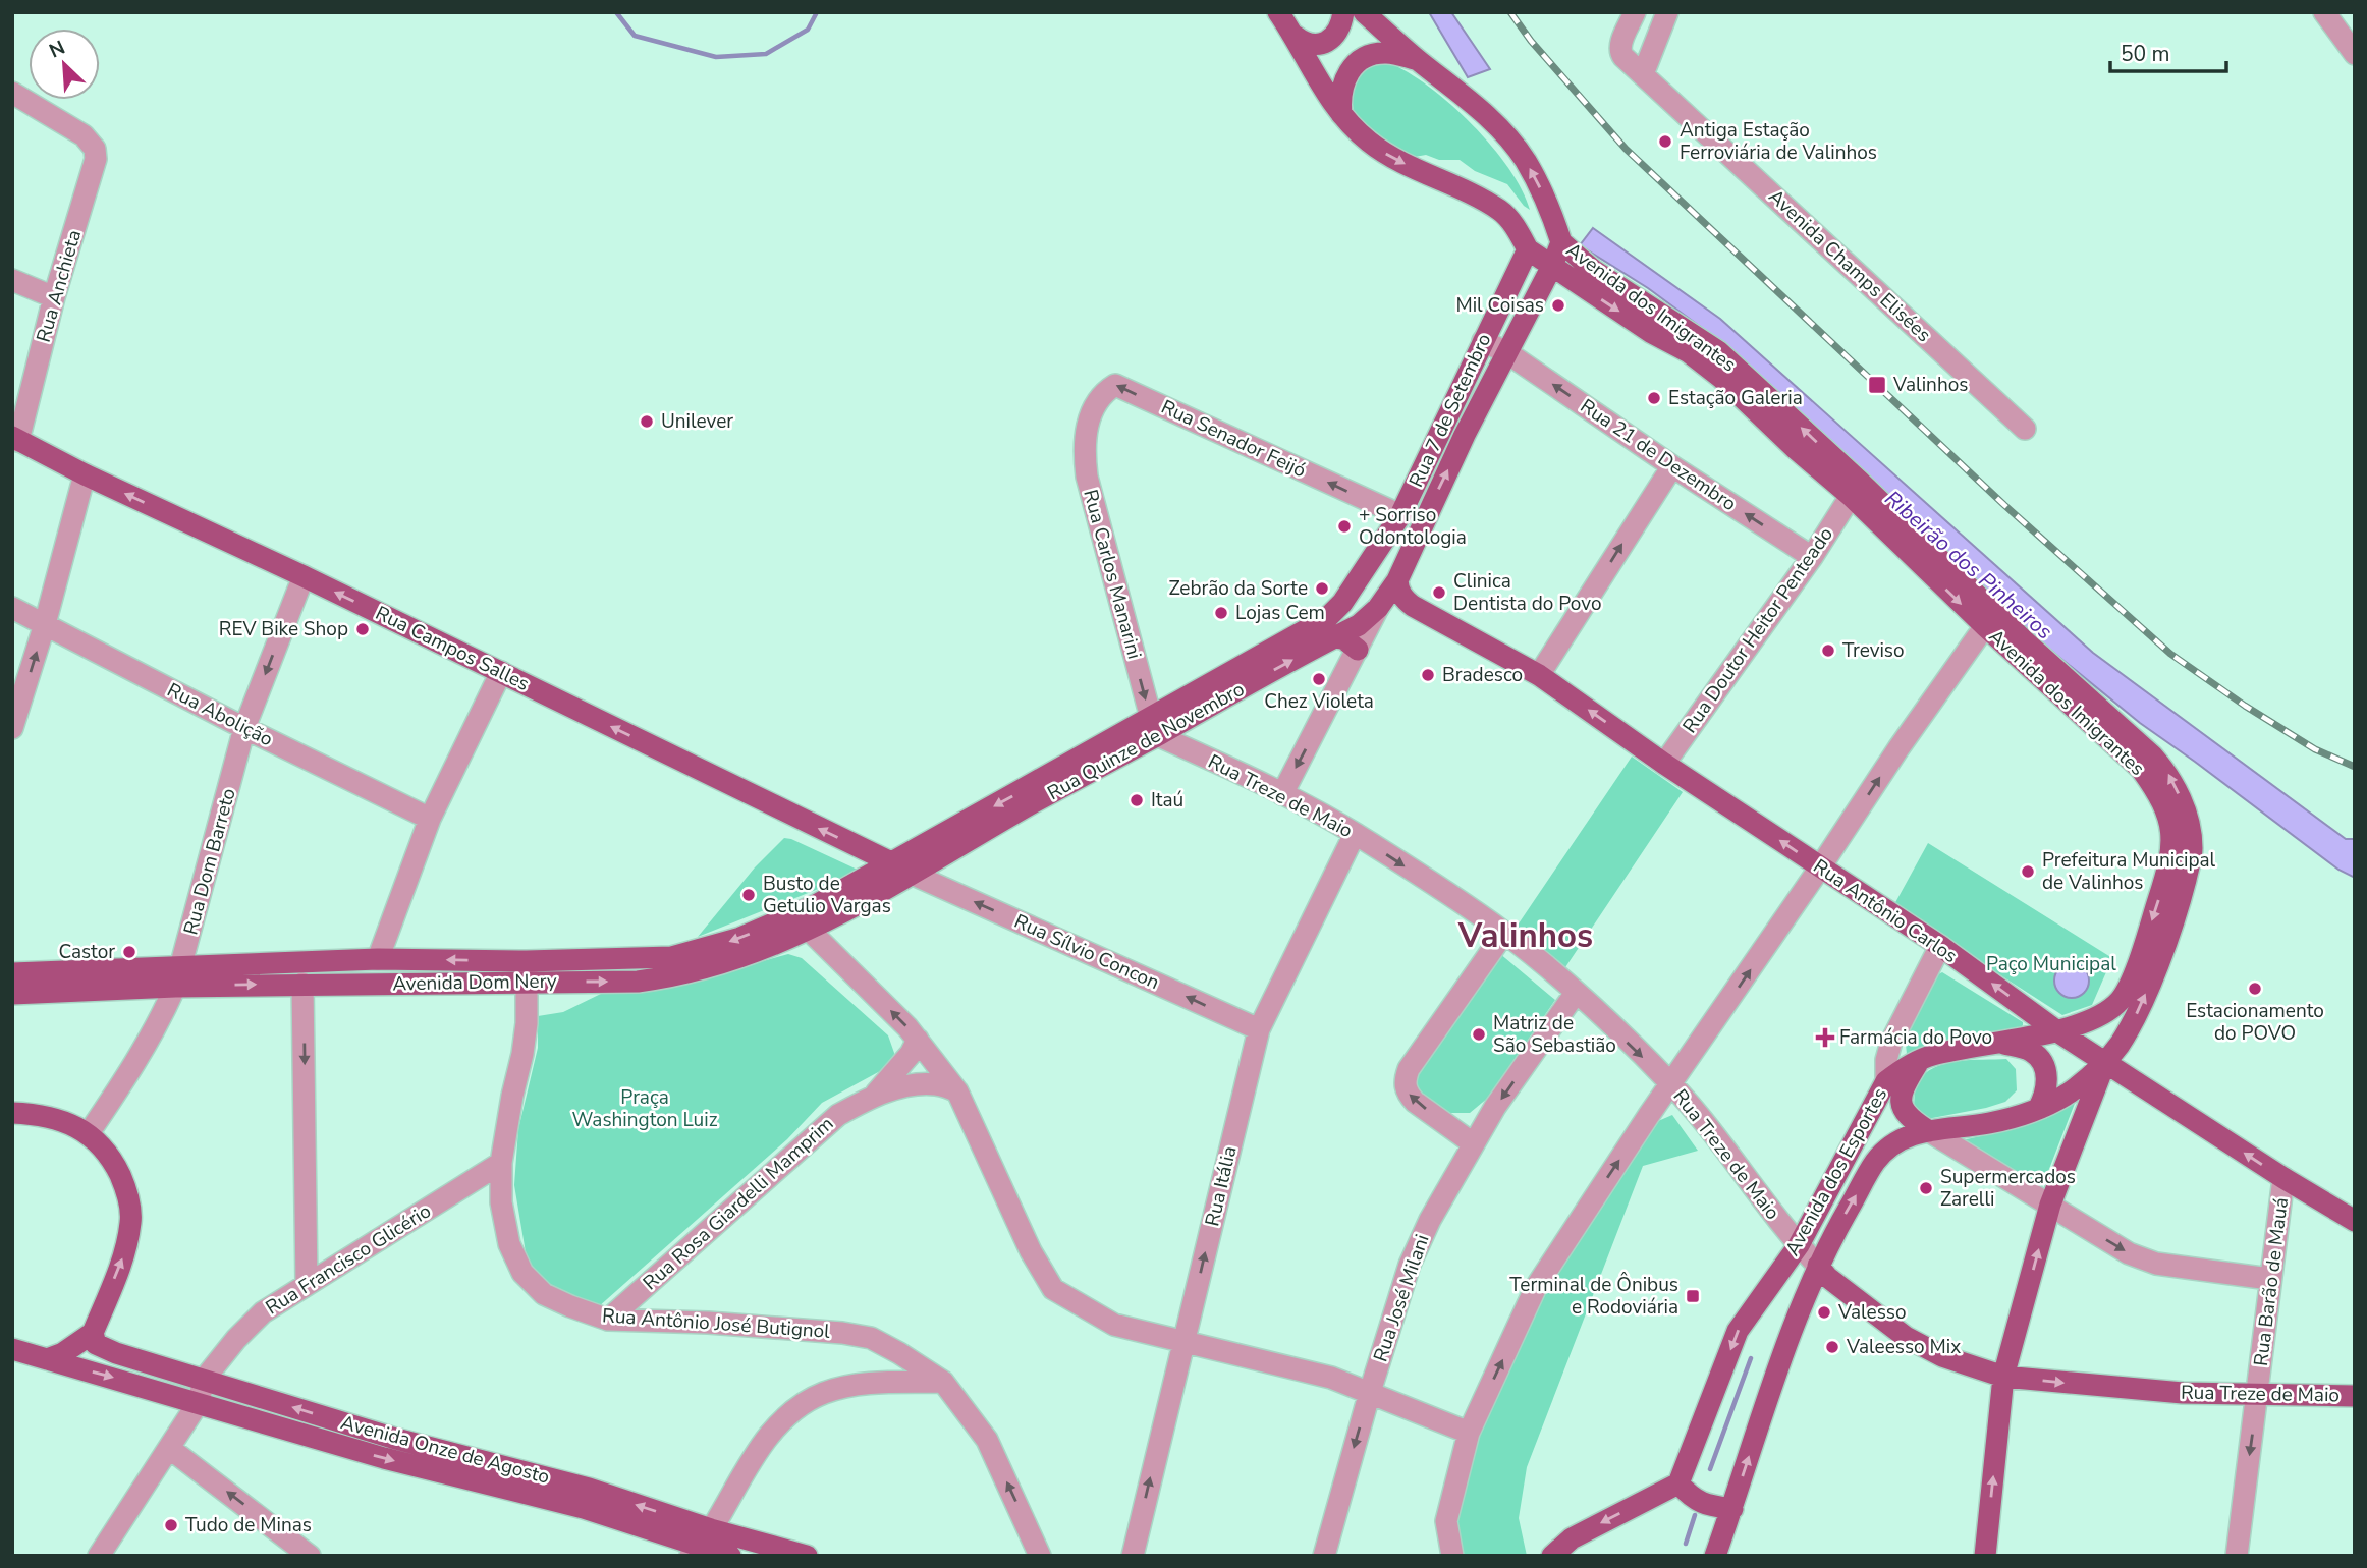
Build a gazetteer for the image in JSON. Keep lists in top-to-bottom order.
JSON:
{
  "streets": {
    "main road": [
      "Avenida dos Imigrantes",
      "Rua 7 de Setembro",
      "Rua Campos Salles",
      "Rua Quinze de Novembro",
      "Rua Treze de Maio",
      "Rua Antônio Carlos",
      "Avenida Dom Nery",
      "Avenida dos Esportes",
      "Avenida Onze de Agosto"
    ],
    "street": [
      "Avenida Champs Elisées",
      "Rua Anchieta",
      "Rua Senador Feijó",
      "Rua 21 de Dezembro",
      "Rua Carlos Manarini",
      "Rua Doutor Heitor Penteado",
      "Rua Abolição",
      "Rua Dom Barreto",
      "Rua Sílvio Concon",
      "Rua Itália",
      "Rua Rosa Giardelli Mamprim",
      "Rua Francisco Glicério",
      "Rua Barão de Mauá",
      "Rua José Milani",
      "Rua Antônio José Butignol"
    ]
  },
  "crossings": [
    ["Rua Anchieta", "Rua Campos Salles"],
    ["Avenida dos Imigrantes", "Rua 7 de Setembro"],
    ["Avenida dos Imigrantes", "Rua Doutor Heitor Penteado"],
    ["Avenida dos Imigrantes", "Rua Antônio Carlos"],
    ["Avenida dos Imigrantes", "Avenida dos Esportes"],
    ["Rua 7 de Setembro", "Rua Senador Feijó"],
    ["Rua 7 de Setembro", "Rua 21 de Dezembro"],
    ["Rua 7 de Setembro", "Rua Quinze de Novembro"],
    ["Rua 7 de Setembro", "Rua Antônio Carlos"],
    ["Rua Senador Feijó", "Rua Carlos Manarini"],
    ["Rua 21 de Dezembro", "Rua Doutor Heitor Penteado"],
    ["Rua Carlos Manarini", "Rua Quinze de Novembro"],
    ["Rua Carlos Manarini", "Rua Treze de Maio"],
    ["Rua Doutor Heitor Penteado", "Rua Antônio Carlos"],
    ["Rua Campos Salles", "Rua Quinze de Novembro"],
    ["Rua Campos Salles", "Rua Dom Barreto"],
    ["Rua Campos Salles", "Rua Sílvio Concon"],
    ["Rua Campos Salles", "Avenida Dom Nery"],
    ["Rua Abolição", "Rua Dom Barreto"],
    ["Rua Quinze de Novembro", "Rua Treze de Maio"],
    ["Rua Quinze de Novembro", "Rua Sílvio Concon"],
    ["Rua Quinze de Novembro", "Avenida Dom Nery"],
    ["Rua Treze de Maio", "Avenida dos Esportes"],
    ["Rua Treze de Maio", "Rua Itália"],
    ["Rua Treze de Maio", "Rua Barão de Mauá"],
    ["Rua Treze de Maio", "Rua José Milani"],
    ["Rua Dom Barreto", "Avenida Dom Nery"],
    ["Rua Antônio Carlos", "Avenida dos Esportes"],
    ["Rua Antônio Carlos", "Rua Barão de Mauá"],
    ["Rua Sílvio Concon", "Avenida Dom Nery"],
    ["Rua Sílvio Concon", "Rua Itália"],
    ["Avenida Dom Nery", "Rua Antônio José Butignol"],
    ["Rua Rosa Giardelli Mamprim", "Rua Antônio José Butignol"],
    ["Rua Francisco Glicério", "Rua Antônio José Butignol"],
    ["Rua Francisco Glicério", "Avenida Onze de Agosto"]
  ],
  "one_way": [
    "Rua Senador Feijó",
    "Rua 21 de Dezembro",
    "Rua Carlos Manarini",
    "Rua Campos Salles",
    "Rua Antônio Carlos",
    "Rua Sílvio Concon",
    "Rua Itália",
    "Rua Barão de Mauá"
  ],
  "districts": ["Valinhos"],
  "water": ["Ribeirão dos Pinheiros"],
  "parks": ["Paço Municipal", "Praça Washington Luiz"],
  "places": {
    "other": [
      "Antiga Estação Ferroviária de Valinhos",
      "Mil Coisas",
      "Estação Galeria",
      "Unilever",
      "+ Sorriso Odontologia",
      "Zebrão da Sorte",
      "Clinica Dentista do Povo",
      "Lojas Cem",
      "REV Bike Shop",
      "Treviso",
      "Bradesco",
      "Chez Violeta",
      "Itaú",
      "Prefeitura Municipal de Valinhos",
      "Busto de Getulio Vargas",
      "Castor",
      "Estacionamento do POVO",
      "Matriz de São Sebastião",
      "Supermercados Zarelli",
      "Valesso",
      "Valeesso Mix",
      "Tudo de Minas"
    ],
    "transit": ["Valinhos", "Terminal de Ônibus e Rodoviária"],
    "health": ["Farmácia do Povo"]
  },
  "scale_bar": "50 m",
  "north": "top left"
}
